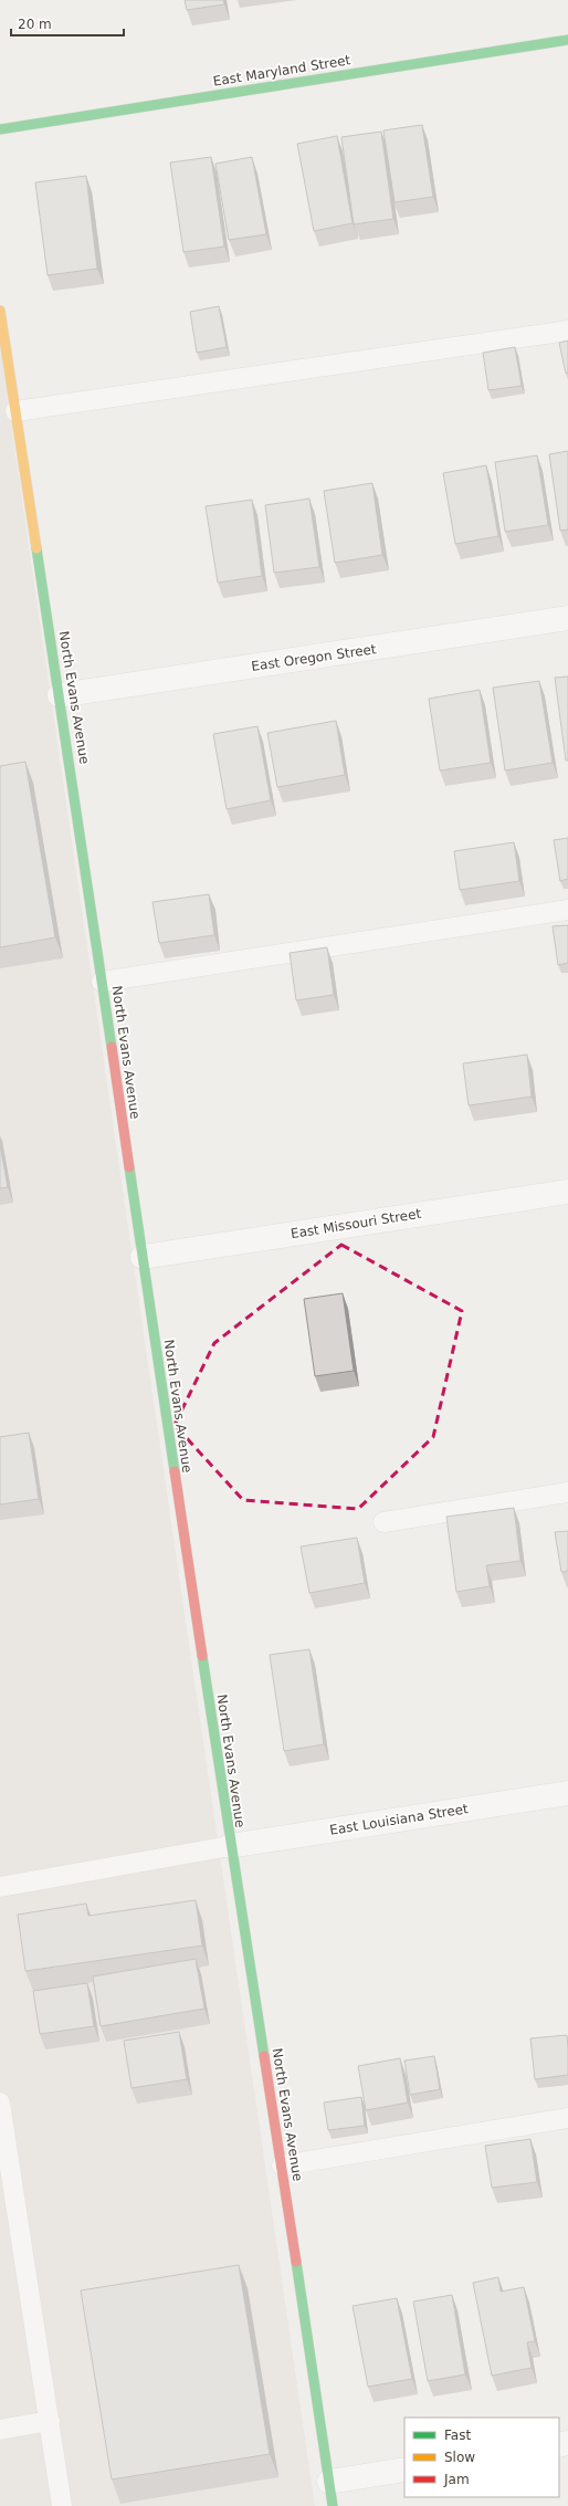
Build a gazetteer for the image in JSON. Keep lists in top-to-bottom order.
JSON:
{
  "streets": {
    "street": [
      "East Maryland Street",
      "East Oregon Street",
      "North Evans Avenue",
      "East Missouri Street",
      "East Louisiana Street"
    ]
  },
  "crossings": [
    ["East Oregon Street", "North Evans Avenue"],
    ["North Evans Avenue", "East Missouri Street"],
    ["North Evans Avenue", "East Louisiana Street"]
  ],
  "legend": ["Fast", "Slow", "Jam"],
  "scale_bar": "20 m"
}
